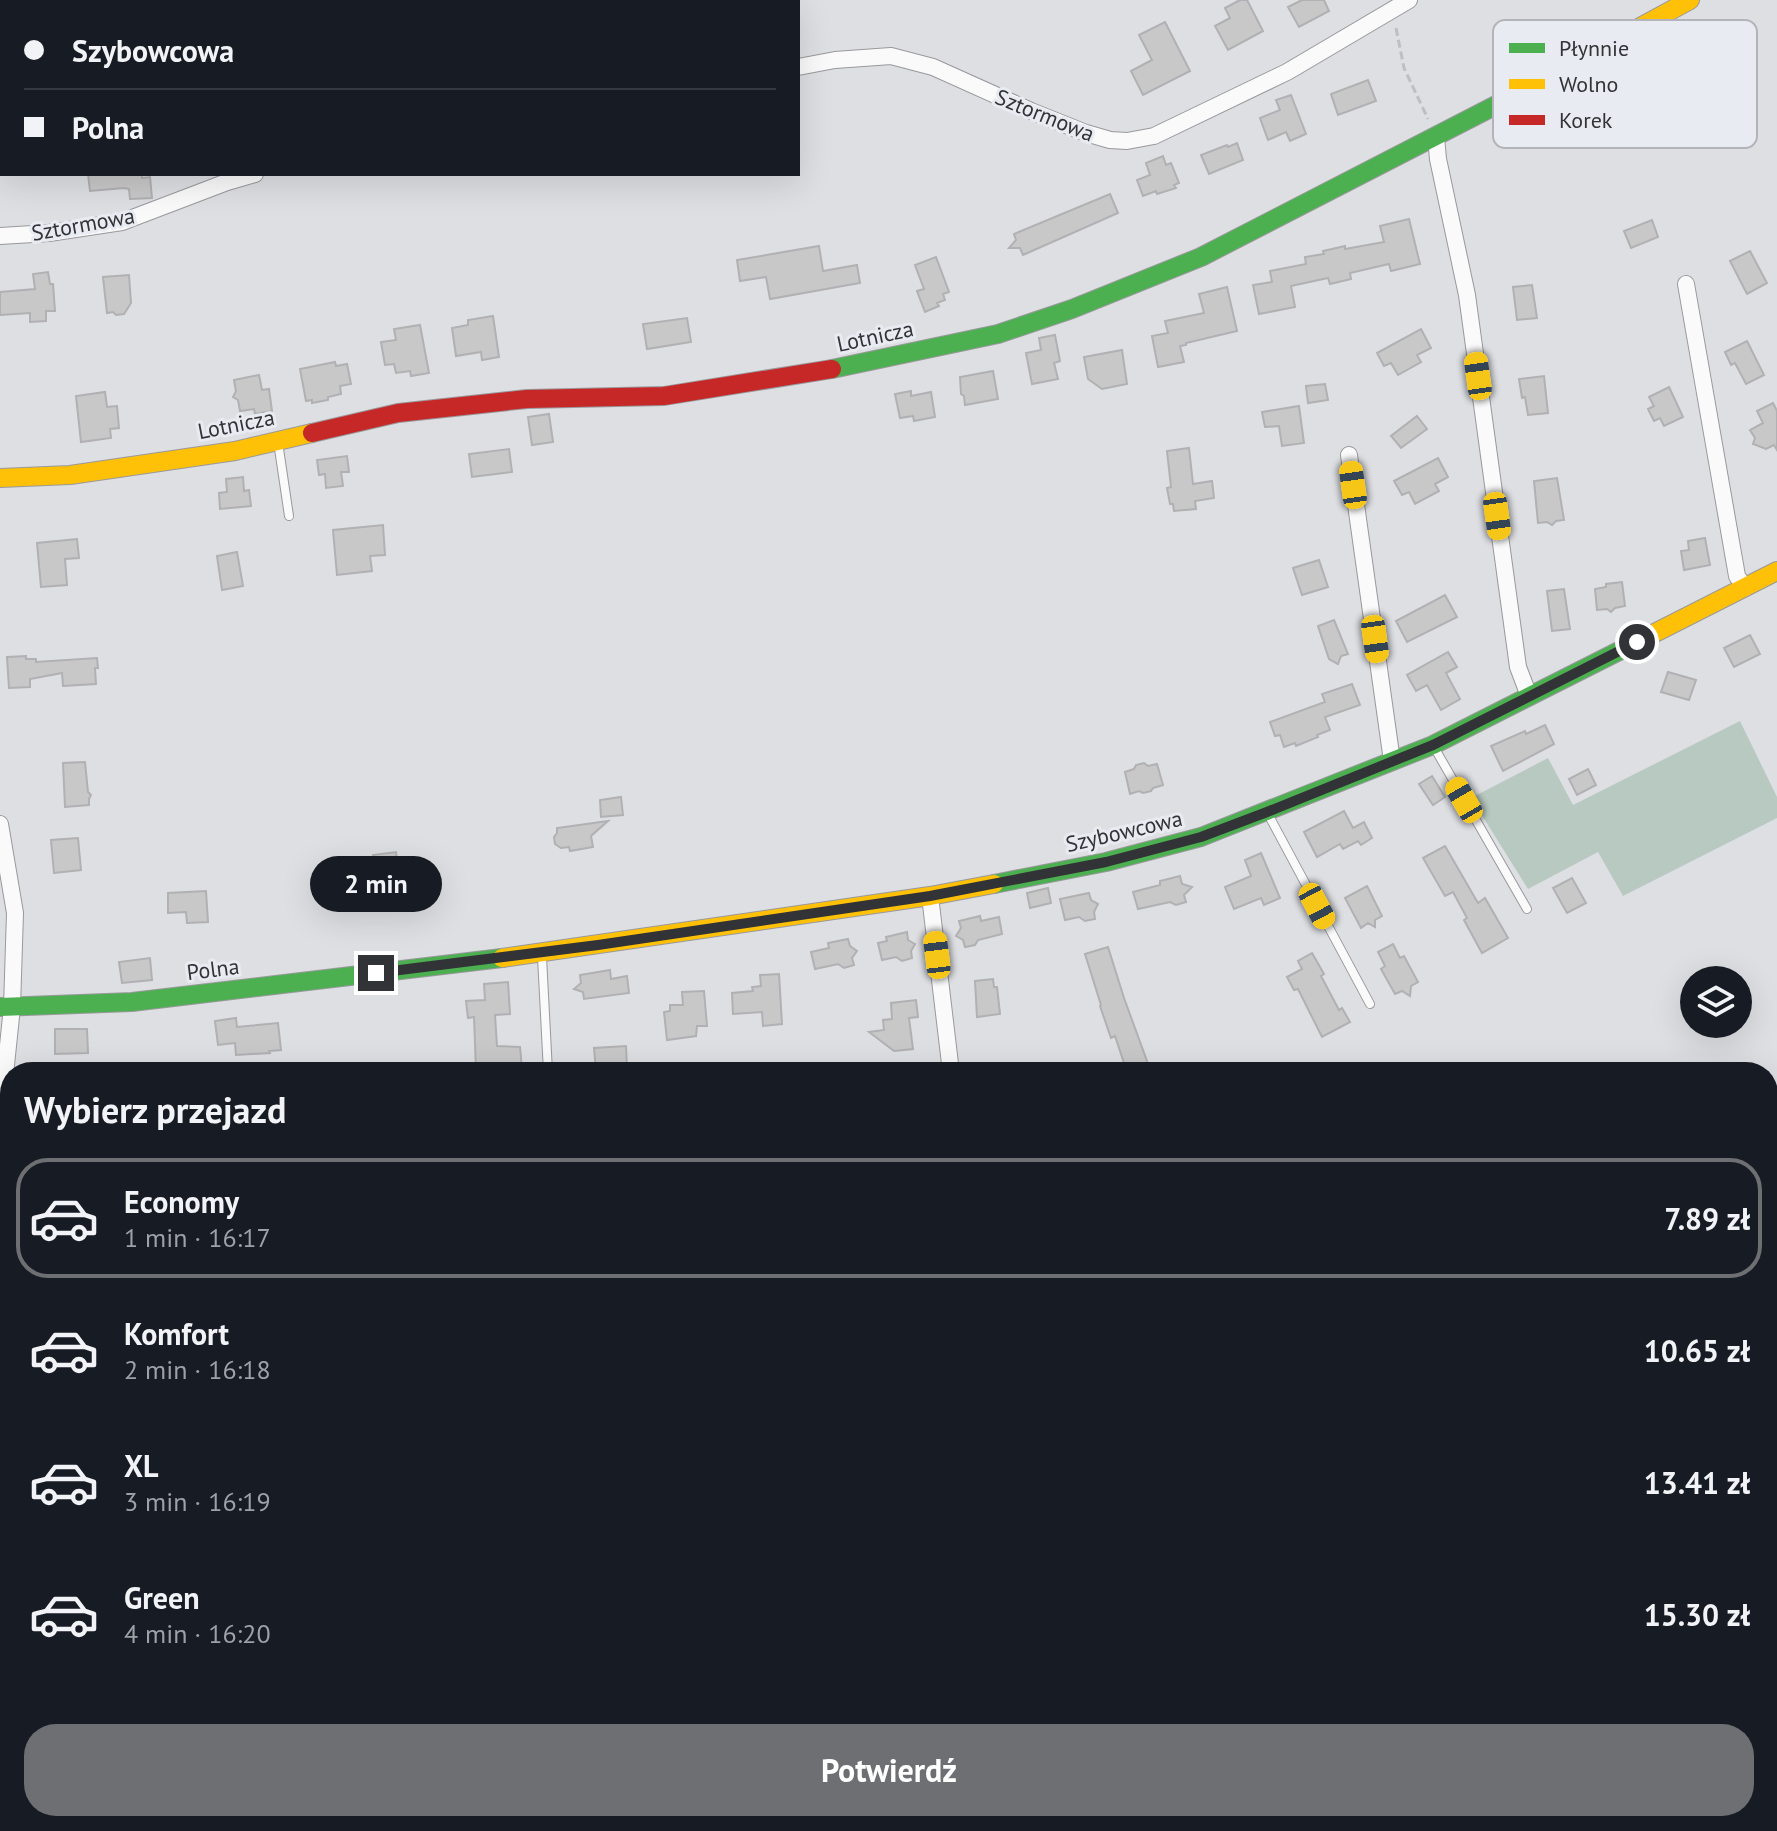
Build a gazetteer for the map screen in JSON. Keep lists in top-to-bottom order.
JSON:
{
  "streets": {
    "street": [
      "Sztormowa",
      "Lotnicza",
      "Szybowcowa",
      "Polna"
    ]
  },
  "crossings": [
    ["Szybowcowa", "Polna"]
  ],
  "legend": ["Płynnie", "Wolno", "Korek"],
  "page": {
    "banner": ["Szybowcowa", "Polna"],
    "bubble": "2 min",
    "heading": "Wybierz przejazd",
    "list": [
      {
        "name": "Economy",
        "note": "1 min · 16:17",
        "value": "7.89 zł"
      },
      {
        "name": "Komfort",
        "note": "2 min · 16:18",
        "value": "10.65 zł"
      },
      {
        "name": "XL",
        "note": "3 min · 16:19",
        "value": "13.41 zł"
      },
      {
        "name": "Green",
        "note": "4 min · 16:20",
        "value": "15.30 zł"
      }
    ],
    "buttons": "Potwierdź"
  }
}
